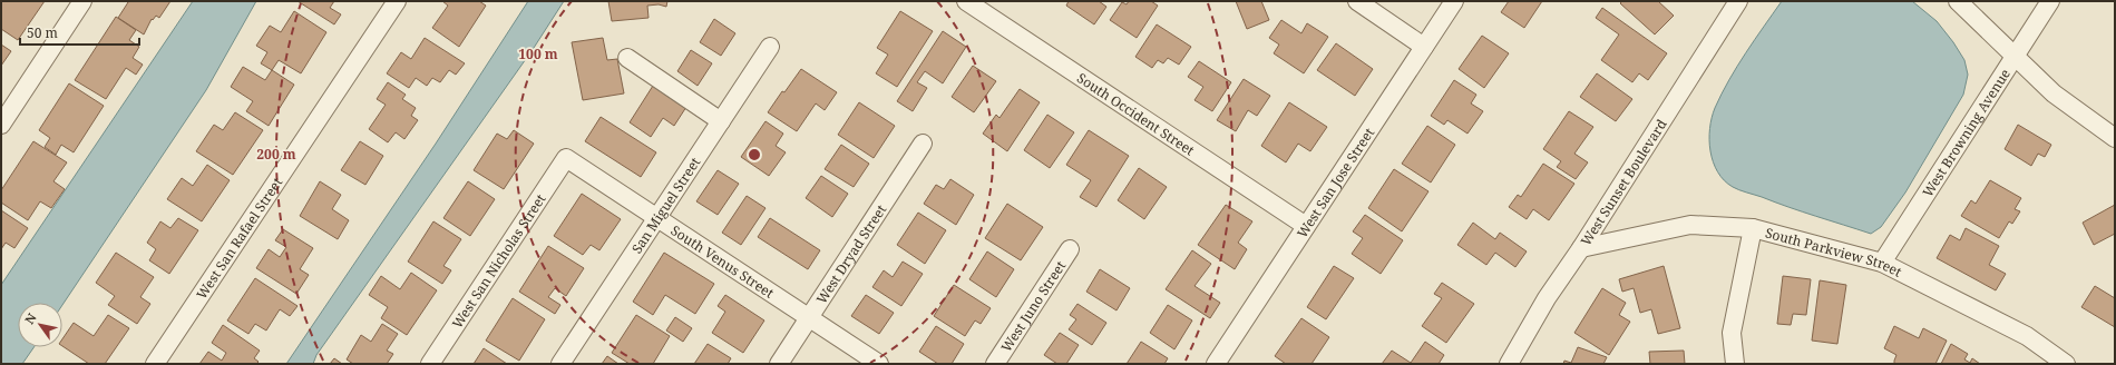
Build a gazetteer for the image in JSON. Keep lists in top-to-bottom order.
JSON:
{
  "streets": {
    "street": [
      "South Occident Street",
      "West Browning Avenue",
      "West San Jose Street",
      "West Sunset Boulevard",
      "San Miguel Street",
      "West San Rafael Street",
      "South Parkview Street",
      "West Dryad Street",
      "West San Nicholas Street",
      "South Venus Street",
      "West Juno Street"
    ]
  },
  "crossings": [
    ["South Occident Street", "West San Jose Street"],
    ["West Browning Avenue", "South Parkview Street"],
    ["West Sunset Boulevard", "South Parkview Street"],
    ["San Miguel Street", "South Venus Street"],
    ["West Dryad Street", "South Venus Street"],
    ["West San Nicholas Street", "South Venus Street"]
  ],
  "scale_bar": "50 m",
  "north": "top left",
  "rings": ["100 m", "200 m"]
}
